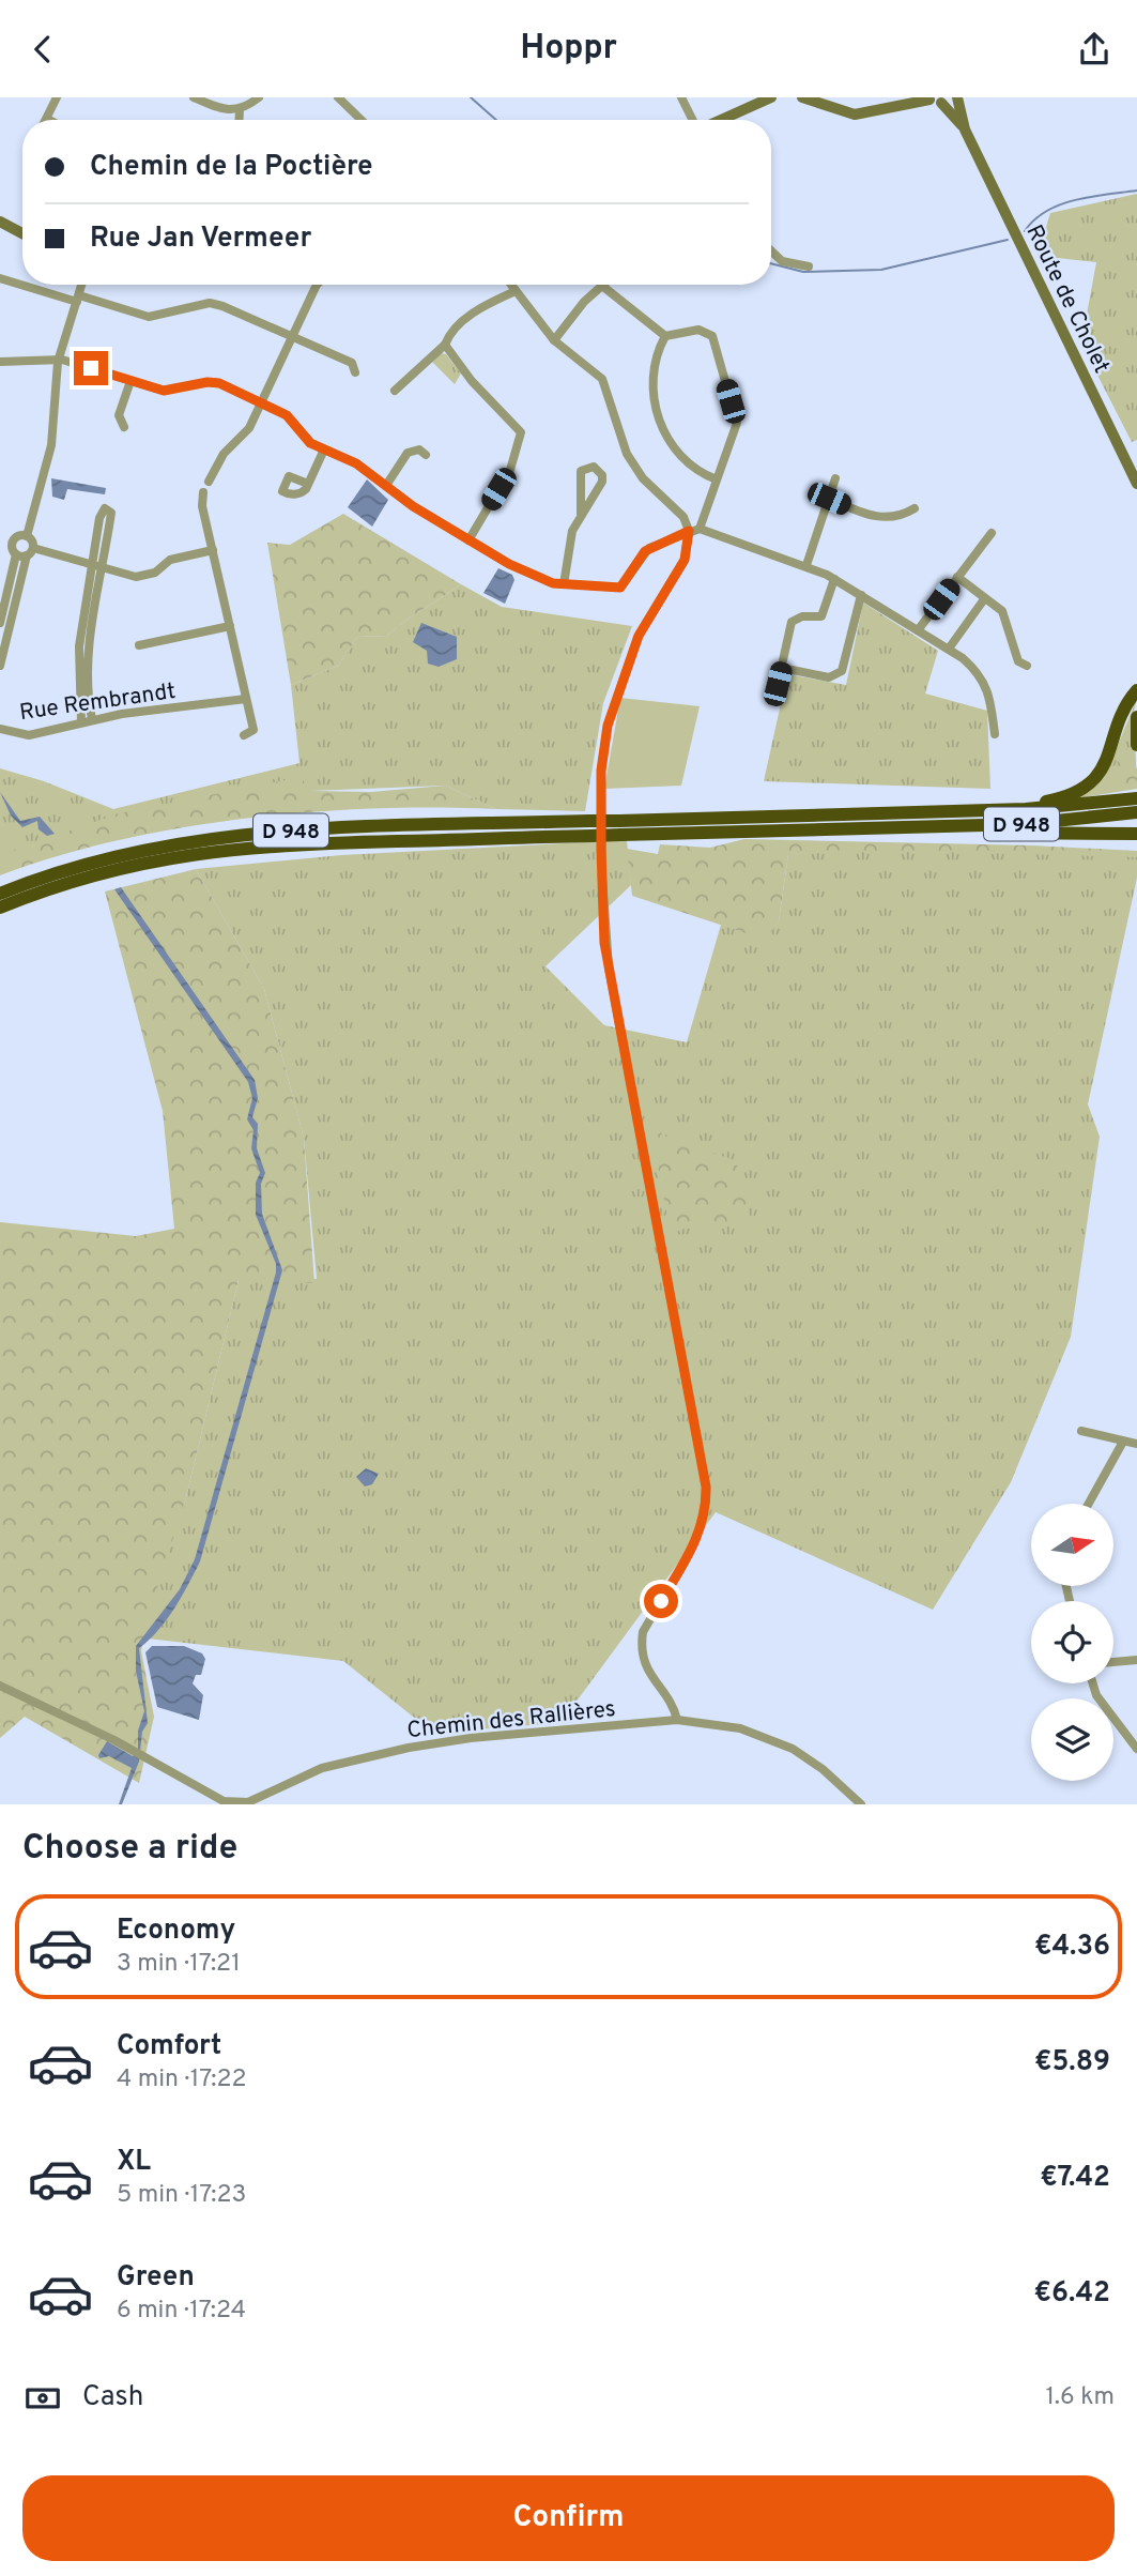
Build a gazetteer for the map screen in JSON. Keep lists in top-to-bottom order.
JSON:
{
  "streets": {
    "highway": ["D 948"],
    "main road": ["Route de Cholet"],
    "street": ["Rue Rembrandt", "Chemin des Rallières"]
  },
  "north": "right",
  "page": {
    "header": "Hoppr",
    "banner": ["Chemin de la Poctière", "Rue Jan Vermeer"],
    "heading": "Choose a ride",
    "list": [
      {
        "name": "Economy",
        "note": "3 min · 17:21",
        "value": "€4.36"
      },
      {
        "name": "Comfort",
        "note": "4 min · 17:22",
        "value": "€5.89"
      },
      {
        "name": "XL",
        "note": "5 min · 17:23",
        "value": "€7.42"
      },
      {
        "name": "Green",
        "note": "6 min · 17:24",
        "value": "€6.42"
      }
    ],
    "pay": ["Cash", "1.6 km"],
    "buttons": "Confirm"
  }
}
